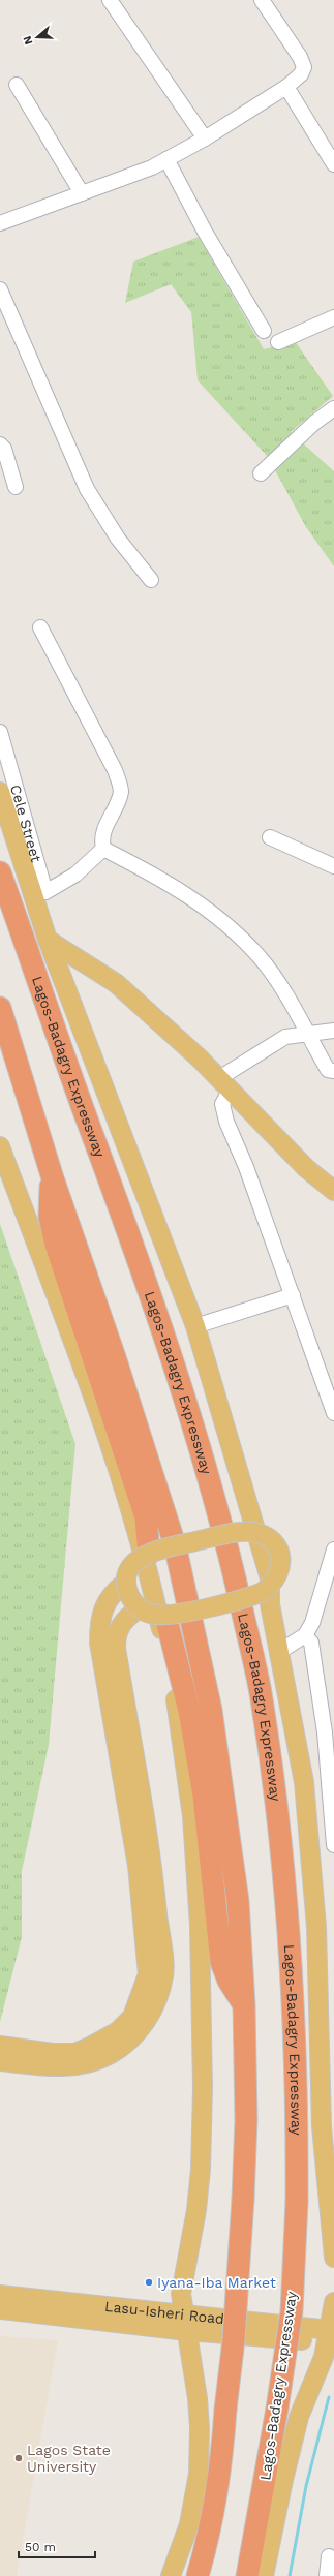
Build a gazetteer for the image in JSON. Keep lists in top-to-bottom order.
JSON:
{
  "streets": {
    "highway": ["Lagos-Badagry Expressway"],
    "main road": ["Lasu-Isheri Road"],
    "street": ["Cele Street"]
  },
  "crossings": [
    ["Lagos-Badagry Expressway", "Lasu-Isheri Road"]
  ],
  "places": ["Iyana-Iba Market", "Lagos State University"],
  "scale_bar": "50 m",
  "north": "left"
}
